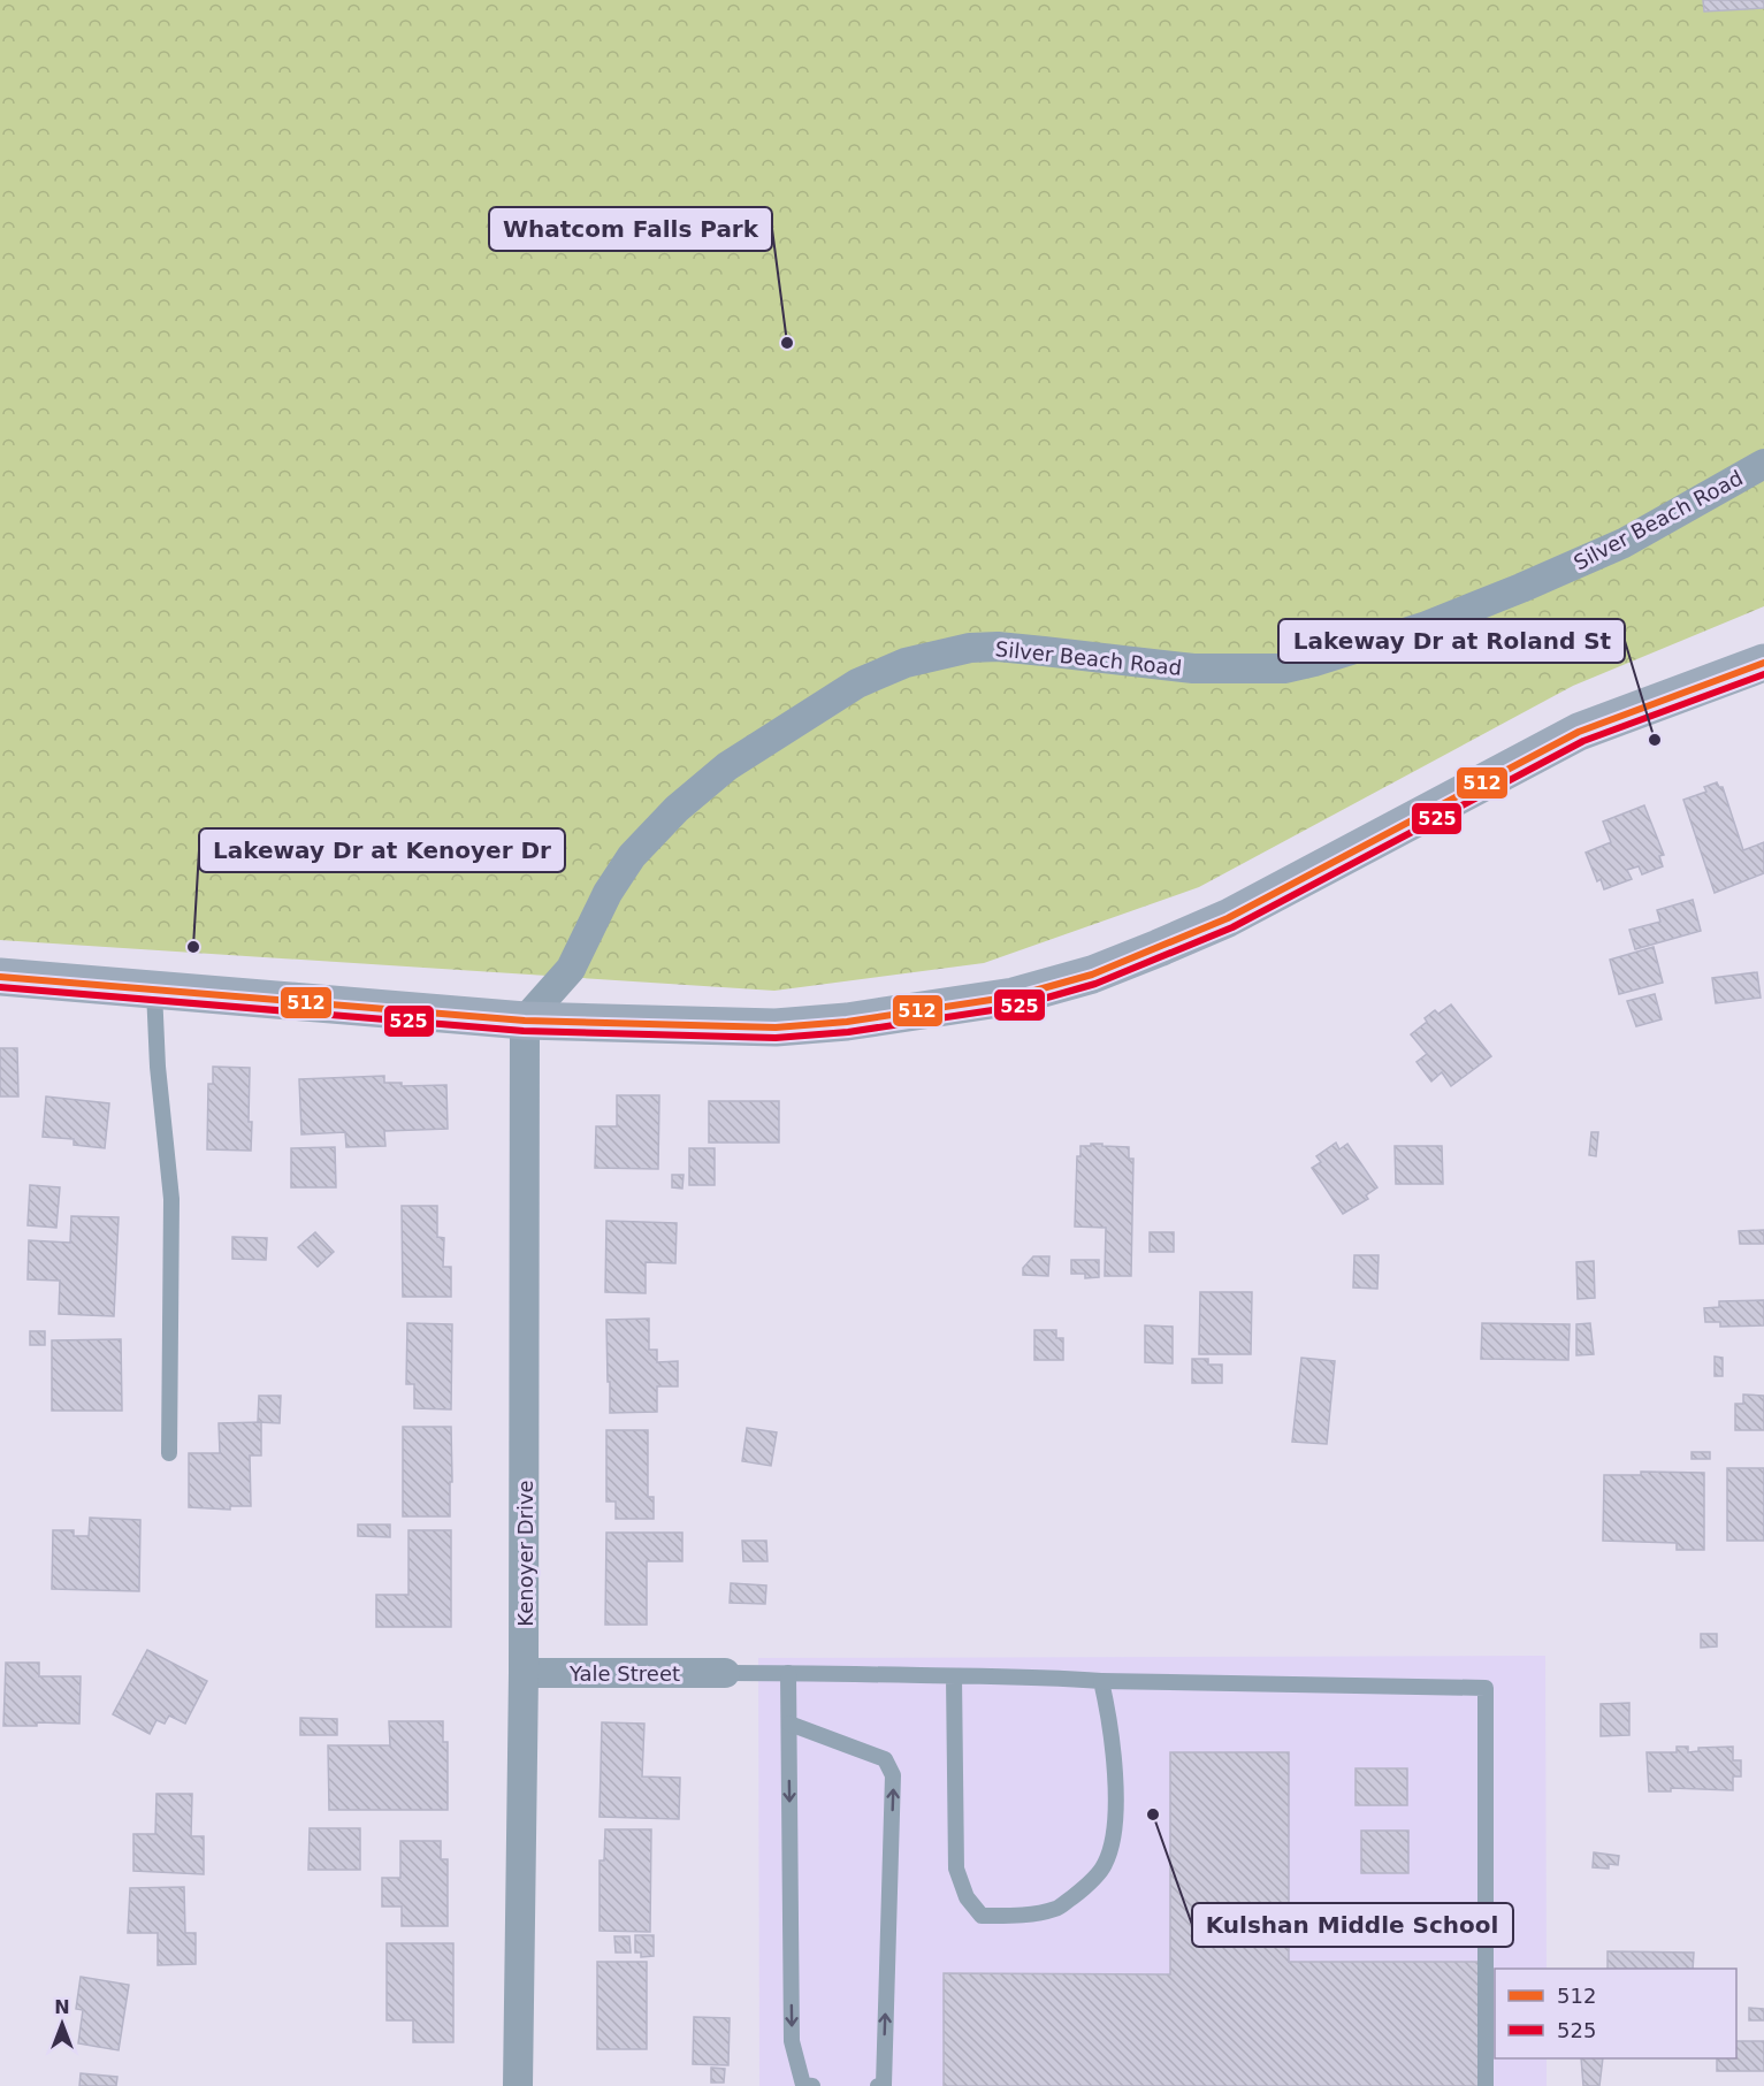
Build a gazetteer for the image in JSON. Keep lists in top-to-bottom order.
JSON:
{
  "streets": {
    "street": ["Silver Beach Road", "Kenoyer Drive", "Yale Street"]
  },
  "crossings": [
    ["Silver Beach Road", "Kenoyer Drive"],
    ["Kenoyer Drive", "Yale Street"]
  ],
  "places": [
    "Whatcom Falls Park",
    "Lakeway Dr at Roland St",
    "Lakeway Dr at Kenoyer Dr",
    "Kulshan Middle School"
  ],
  "lines": ["transit line 512", "transit line 525"],
  "legend": ["512", "525"],
  "north": "top"
}
